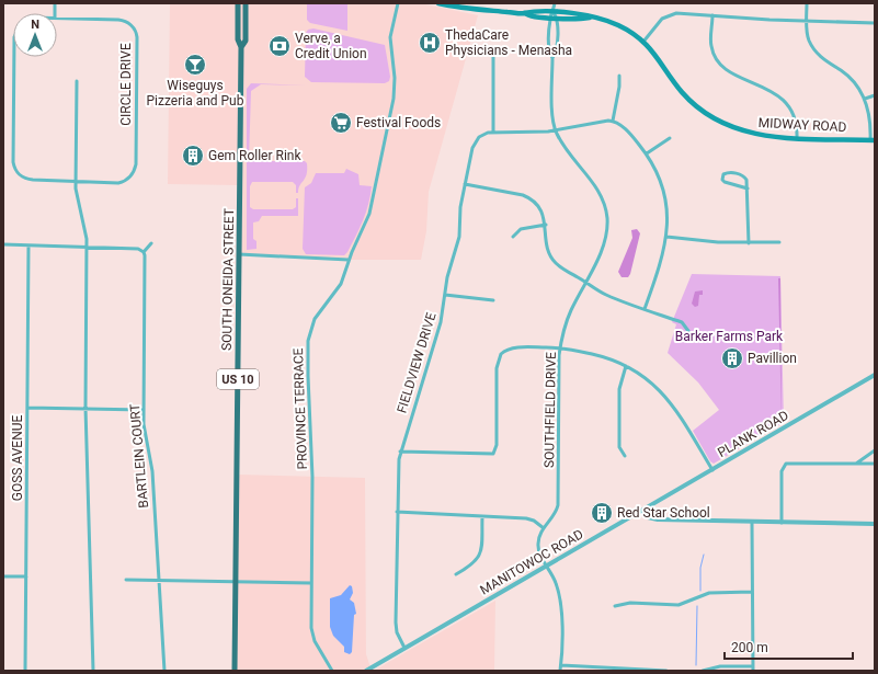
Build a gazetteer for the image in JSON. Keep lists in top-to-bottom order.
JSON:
{
  "streets": {
    "highway": ["SOUTH ONEIDA STREET", "US 10"],
    "main road": ["MIDWAY ROAD"],
    "street": [
      "CIRCLE DRIVE",
      "FIELDVIEW DRIVE",
      "PROVINCE TERRACE",
      "SOUTHFIELD DRIVE",
      "PLANK ROAD",
      "BARTLEIN COURT",
      "GOSS AVENUE",
      "MANITOWOC ROAD"
    ]
  },
  "crossings": [
    ["MIDWAY ROAD", "SOUTHFIELD DRIVE"],
    ["FIELDVIEW DRIVE", "SOUTHFIELD DRIVE"],
    ["FIELDVIEW DRIVE", "MANITOWOC ROAD"],
    ["SOUTHFIELD DRIVE", "MANITOWOC ROAD"],
    ["PLANK ROAD", "MANITOWOC ROAD"]
  ],
  "parks": ["Barker Farms Park"],
  "places": {
    "hospital": ["ThedaCare Physicians - Menasha"],
    "bank": ["Verve, a Credit Union"],
    "bar": ["Wiseguys Pizzeria and Pub"],
    "supermarket": ["Festival Foods"],
    "building": ["Gem Roller Rink", "Pavillion", "Red Star School"]
  },
  "scale_bar": "200 m",
  "north": "top"
}
